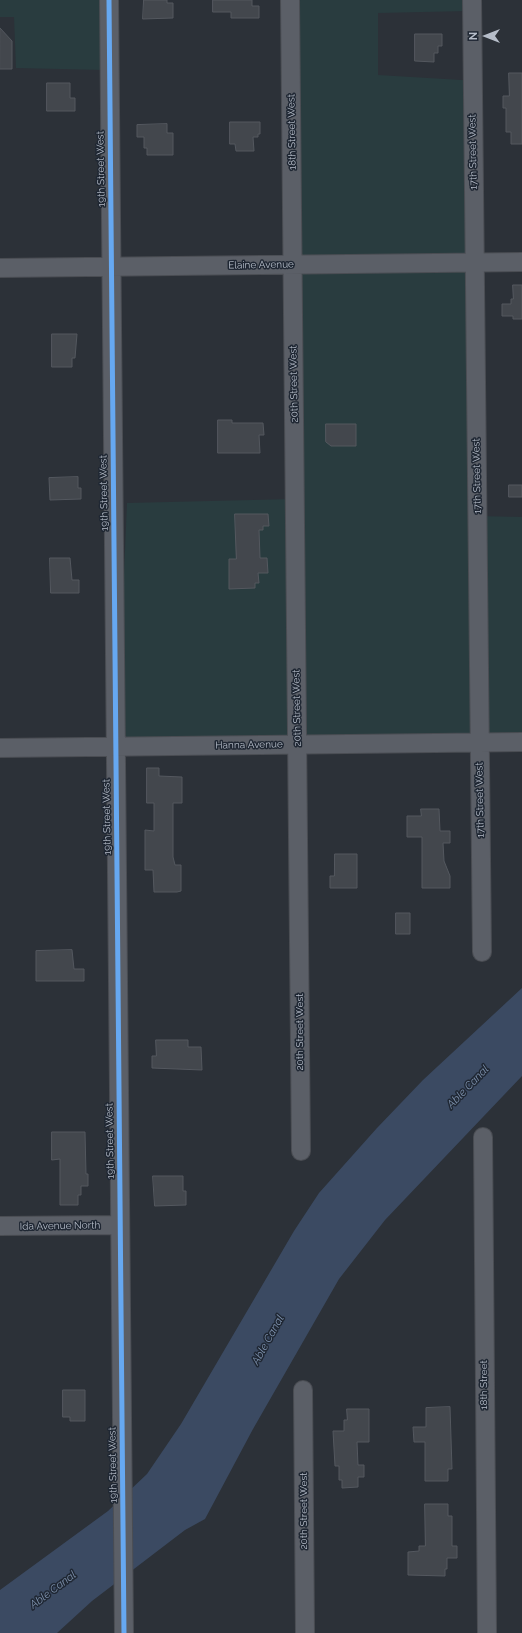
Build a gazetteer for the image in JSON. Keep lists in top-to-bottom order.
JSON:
{
  "streets": {
    "street": [
      "18th Street West",
      "17th Street West",
      "19th Street West",
      "Elaine Avenue",
      "20th Street West",
      "Hanna Avenue",
      "Ida Avenue North",
      "18th Street"
    ]
  },
  "crossings": [
    ["18th Street West", "Elaine Avenue"],
    ["18th Street West", "20th Street West"],
    ["17th Street West", "Elaine Avenue"],
    ["17th Street West", "Hanna Avenue"],
    ["19th Street West", "Elaine Avenue"],
    ["19th Street West", "Hanna Avenue"],
    ["19th Street West", "Ida Avenue North"],
    ["Elaine Avenue", "20th Street West"],
    ["20th Street West", "Hanna Avenue"]
  ],
  "water": ["Able Canal"],
  "north": "left"
}
